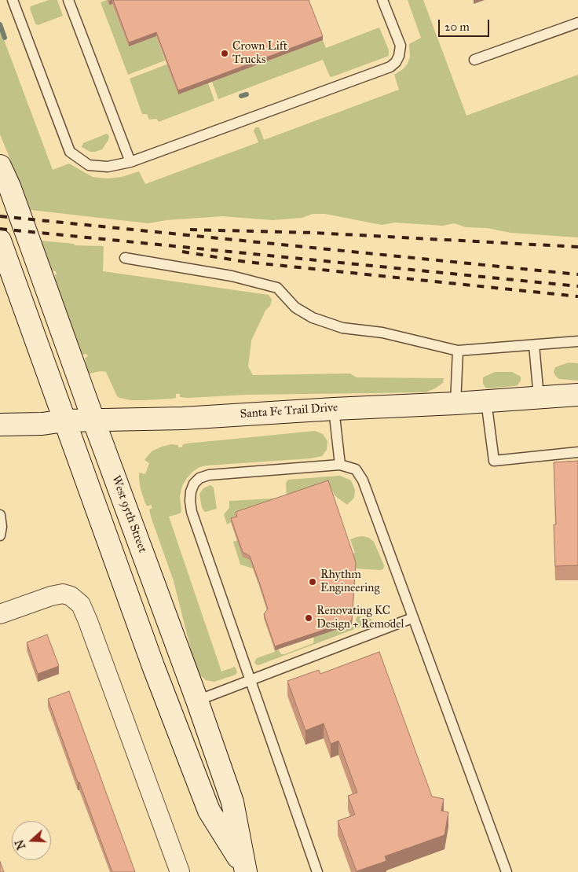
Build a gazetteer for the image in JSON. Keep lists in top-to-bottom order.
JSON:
{
  "streets": {
    "main road": ["Santa Fe Trail Drive", "West 95th Street"]
  },
  "crossings": [
    ["Santa Fe Trail Drive", "West 95th Street"]
  ],
  "places": ["Crown Lift Trucks", "Rhythm Engineering", "Renovating KC Design + Remodel"],
  "scale_bar": "20 m",
  "north": "left"
}
